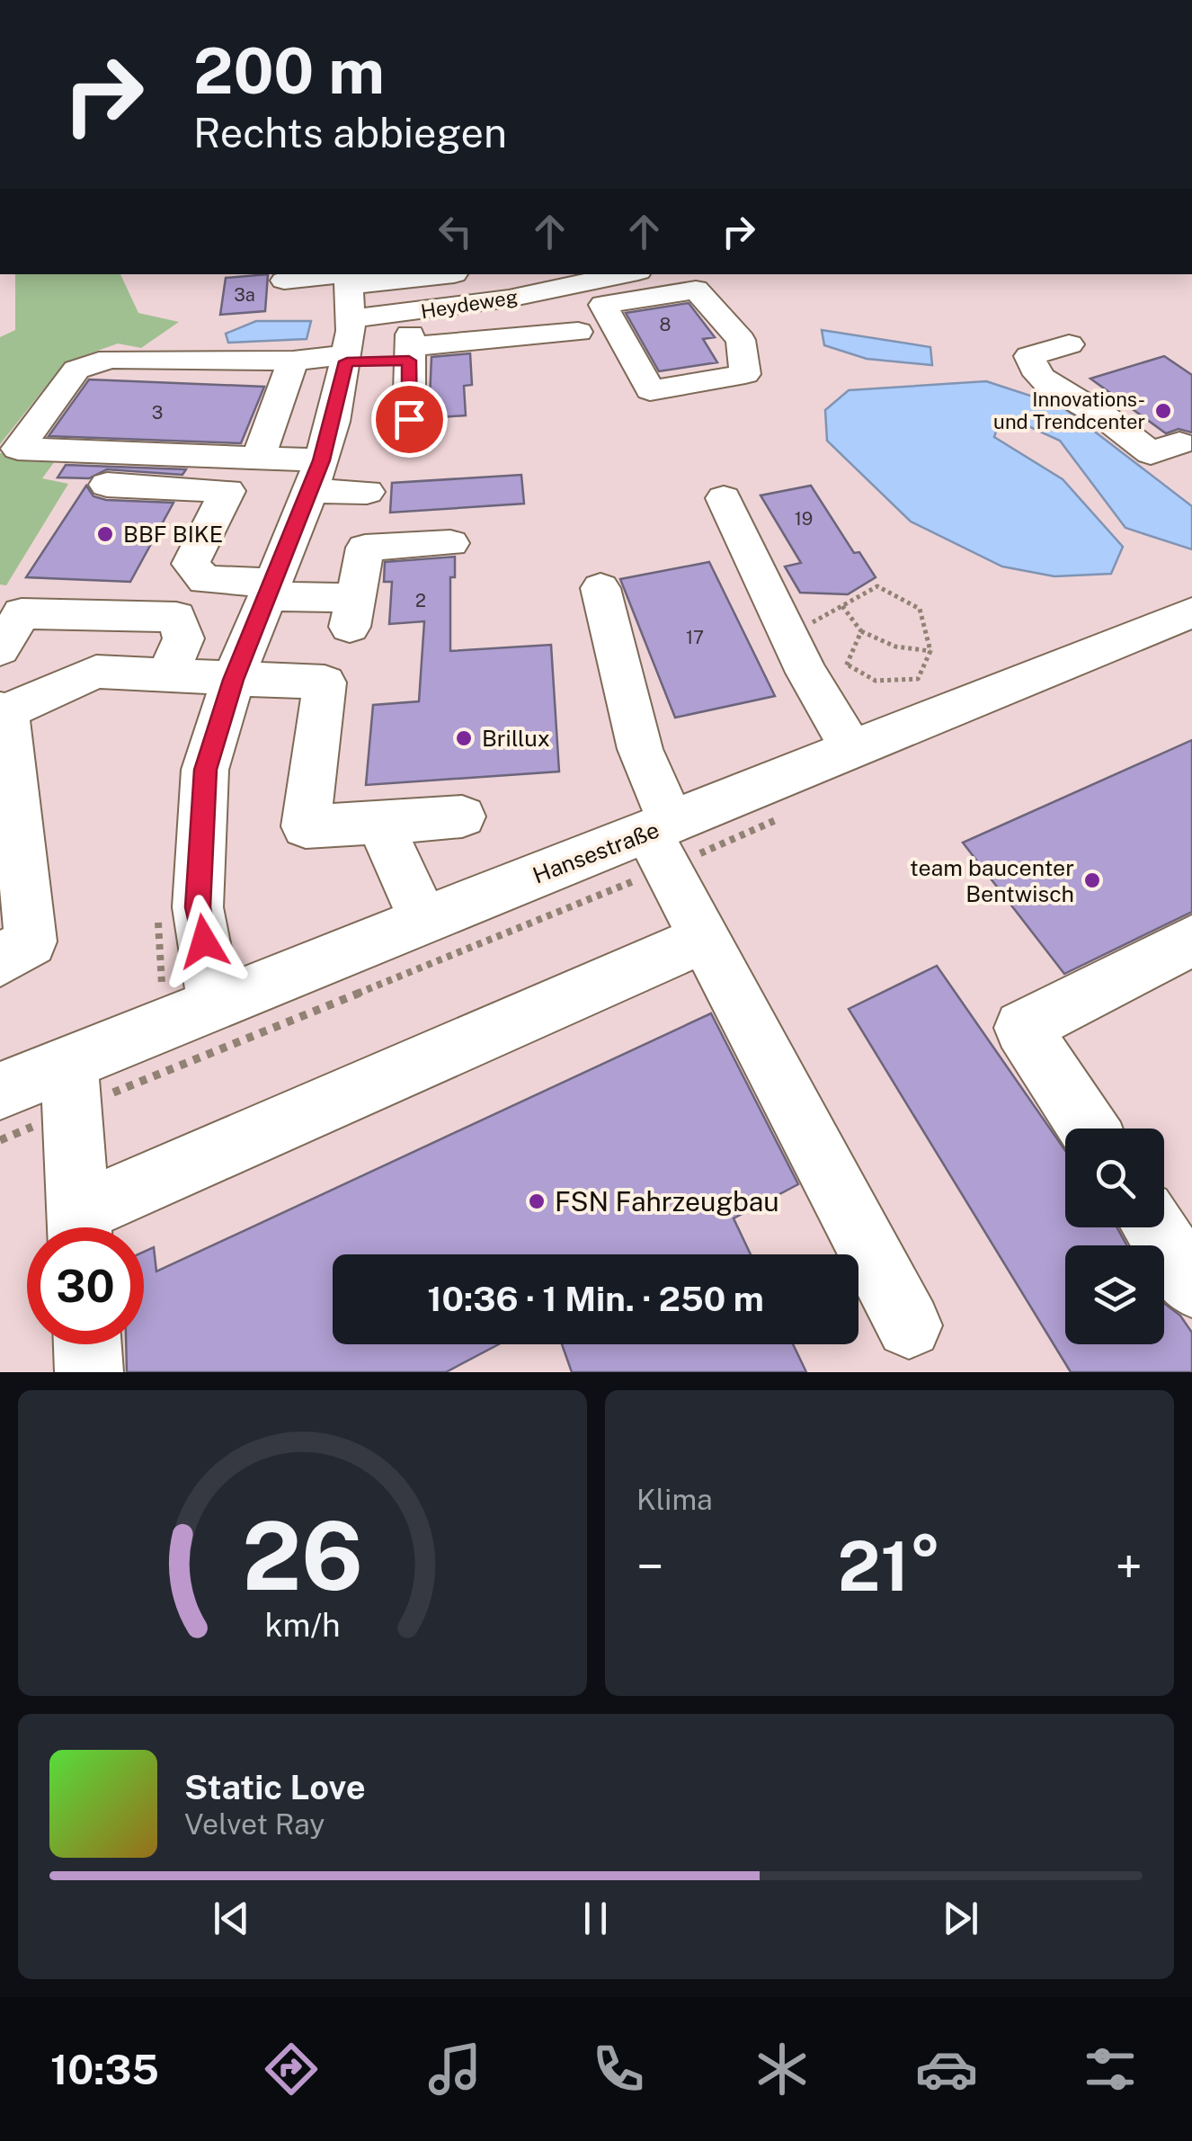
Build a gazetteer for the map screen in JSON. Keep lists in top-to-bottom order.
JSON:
{
  "streets": {
    "street": ["Heydeweg", "Hansestraße"]
  },
  "places": [
    "Innovations- und Trendcenter",
    "BBF BIKE",
    "Brillux",
    "team baucenter Bentwisch",
    "FSN Fahrzeugbau"
  ],
  "house_numbers": [
    "3a",
    "8",
    "3",
    "19",
    "2",
    "17"
  ],
  "page": {
    "turn": ["200 m", "Rechts abbiegen"],
    "limit": "30",
    "trip": "10:36 · 1 Min. · 250 m",
    "tile": "Klima",
    "heat": ["−", "21°", "+"],
    "song": ["Static Love", "Velvet Ray"],
    "tabs": "10:35",
    "gauge": ["26", "km/h"]
  }
}
